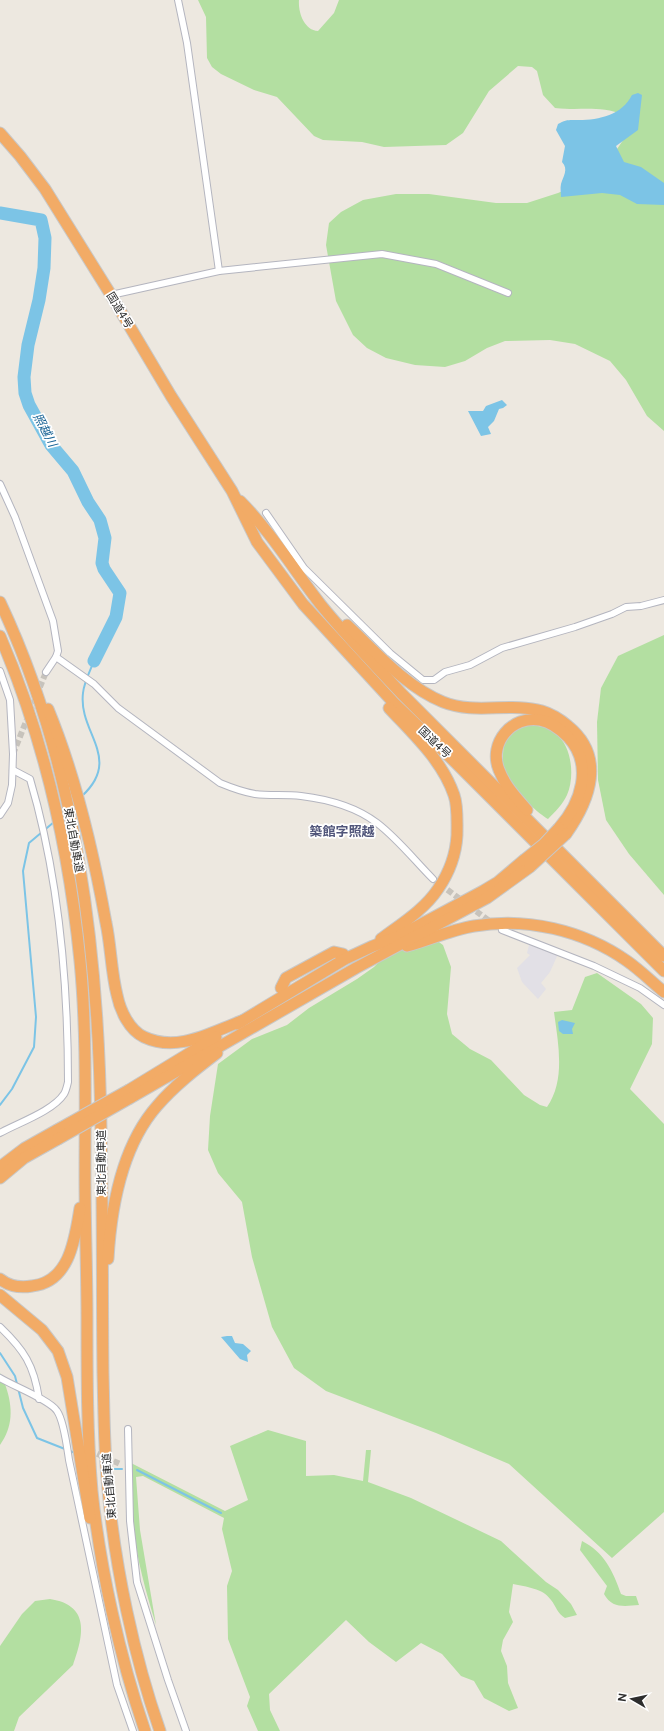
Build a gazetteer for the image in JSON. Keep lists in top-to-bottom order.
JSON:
{
  "streets": {
    "highway": ["国道4号", "東北自動車道"]
  },
  "districts": ["築館字照越"],
  "water": ["照越川"],
  "north": "left"
}
